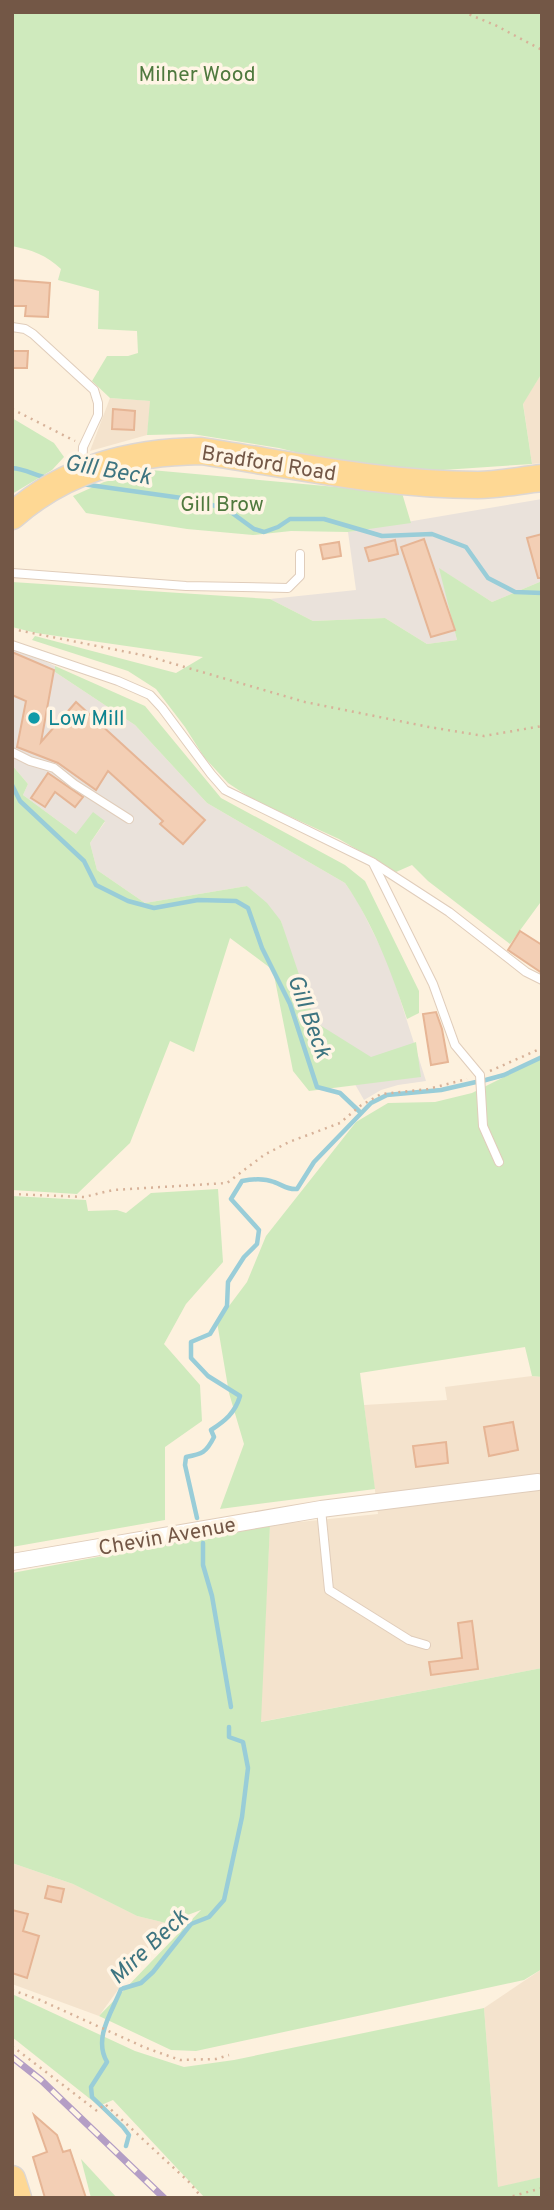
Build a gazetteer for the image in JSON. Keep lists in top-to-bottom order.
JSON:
{
  "streets": {
    "main road": ["Bradford Road"],
    "street": ["Chevin Avenue"]
  },
  "water": ["Gill Beck", "Mire Beck"],
  "parks": ["Milner Wood", "Gill Brow"],
  "places": ["Low Mill"]
}
